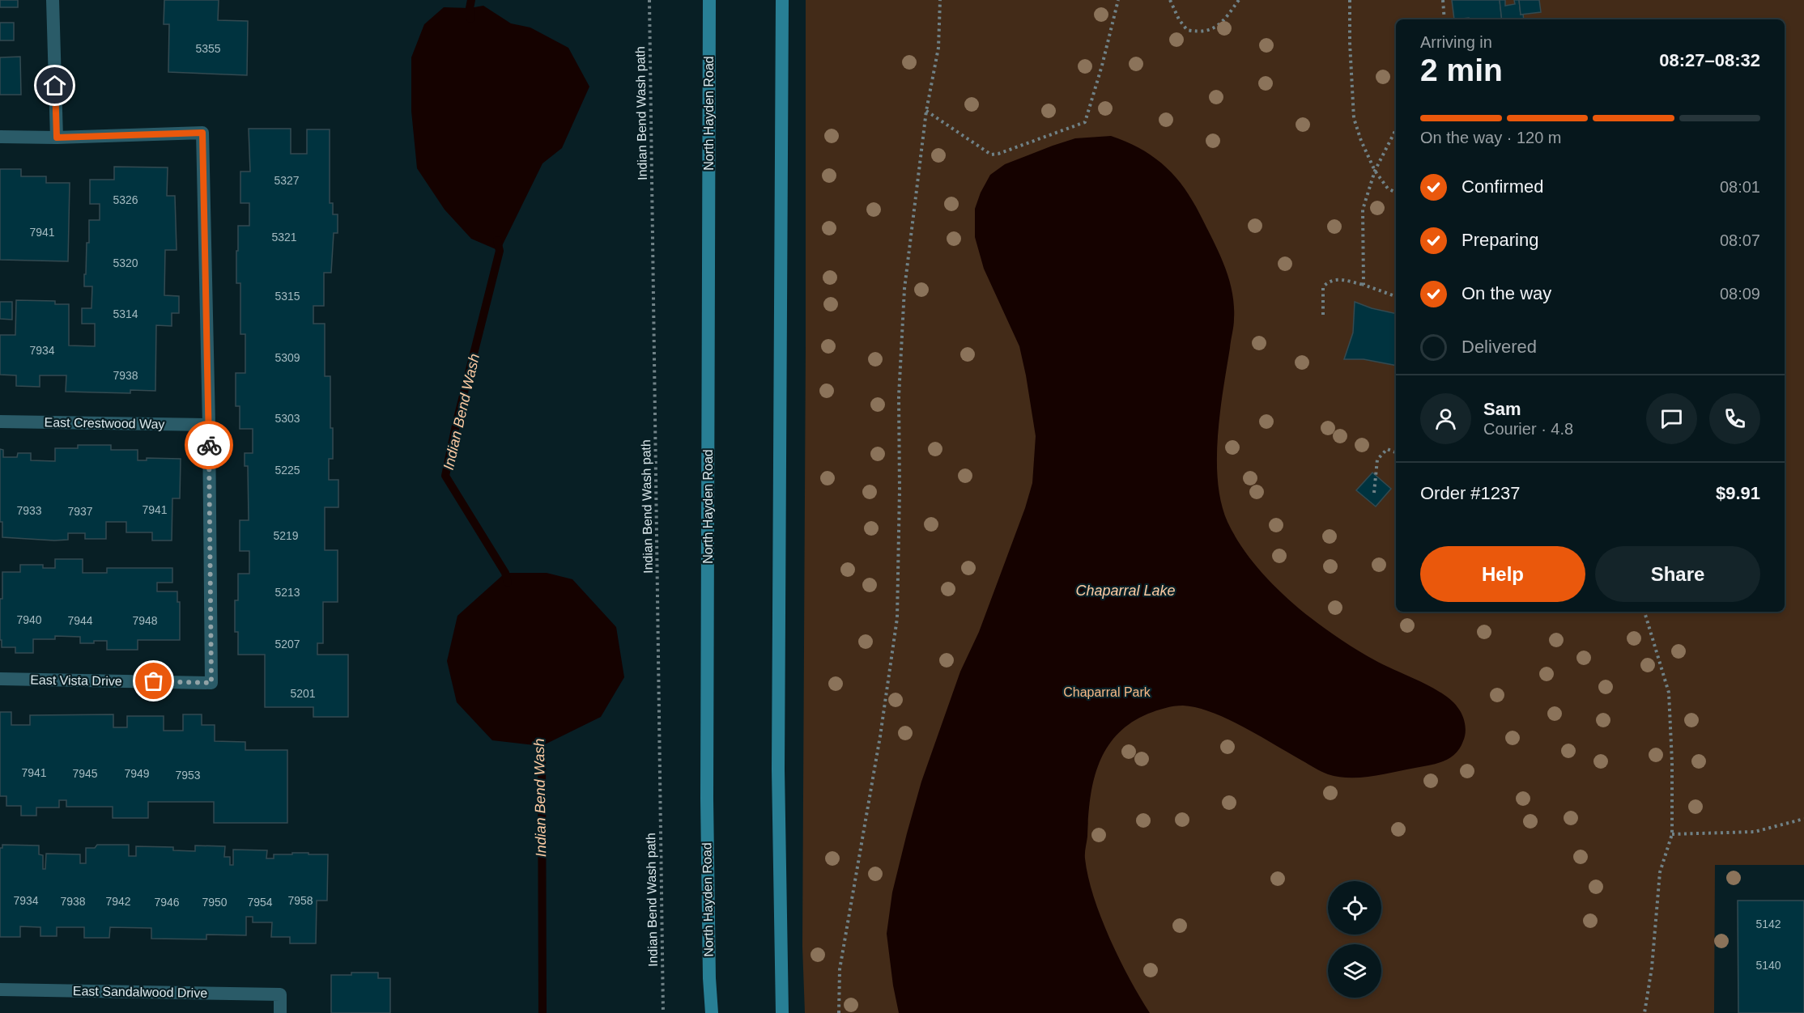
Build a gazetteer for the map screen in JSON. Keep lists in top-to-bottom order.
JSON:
{
  "streets": {
    "main road": ["North Hayden Road"],
    "street": ["East Crestwood Way", "East Vista Drive", "East Sandalwood Drive"],
    "path": ["Indian Bend Wash path"]
  },
  "crossings": [
    ["East Crestwood Way", "East Vista Drive"]
  ],
  "water": ["Indian Bend Wash", "Chaparral Lake"],
  "parks": ["Chaparral Park"],
  "house_numbers": [
    "5355",
    "5327",
    "5326",
    "7941",
    "5321",
    "5320",
    "5315",
    "5314",
    "7934",
    "5309",
    "7938",
    "5303",
    "5225",
    "7941",
    "7933",
    "7937",
    "5219",
    "5213",
    "7940",
    "7944",
    "7948",
    "5207",
    "5201",
    "7941",
    "7945",
    "7949",
    "7953",
    "7934",
    "7958",
    "7938",
    "7942",
    "7946",
    "7950",
    "7954",
    "5142",
    "5140"
  ],
  "page": {
    "heading": ["2 min", "Arriving in", "08:27–08:32"],
    "panel": [
      "Sam",
      "Courier · 4.8",
      "Order #1237",
      "$9.91"
    ],
    "bar": "On the way · 120 m",
    "list": [
      ["Confirmed", "08:01"],
      ["Preparing", "08:07"],
      ["On the way", "08:09"],
      "Delivered"
    ],
    "buttons": ["Help", "Share"]
  }
}
